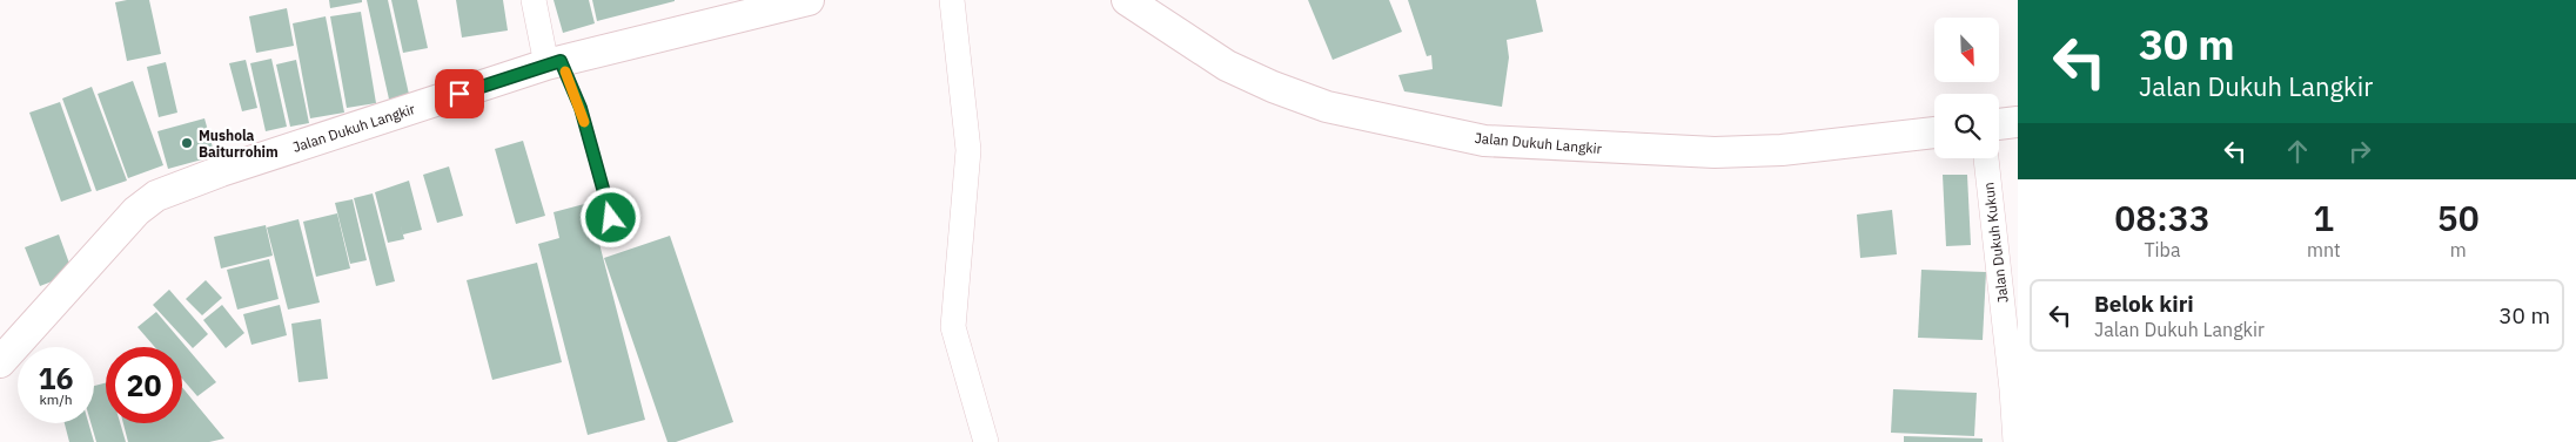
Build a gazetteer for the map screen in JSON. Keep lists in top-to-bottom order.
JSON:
{
  "streets": {
    "street": ["Jalan Dukuh Langkir", "Jalan Dukuh Kukun"]
  },
  "places": ["Mushola Baiturrohim"],
  "north": "bottom right",
  "page": {
    "turn": ["30 m", "Jalan Dukuh Langkir"],
    "eta": [
      "08:33",
      "Tiba",
      "1",
      "mnt",
      "50",
      "m"
    ],
    "list": [
      {
        "name": "Belok kiri",
        "note": "Jalan Dukuh Langkir",
        "value": "30 m"
      }
    ],
    "speed": "16 km/h",
    "limit": "20"
  }
}
